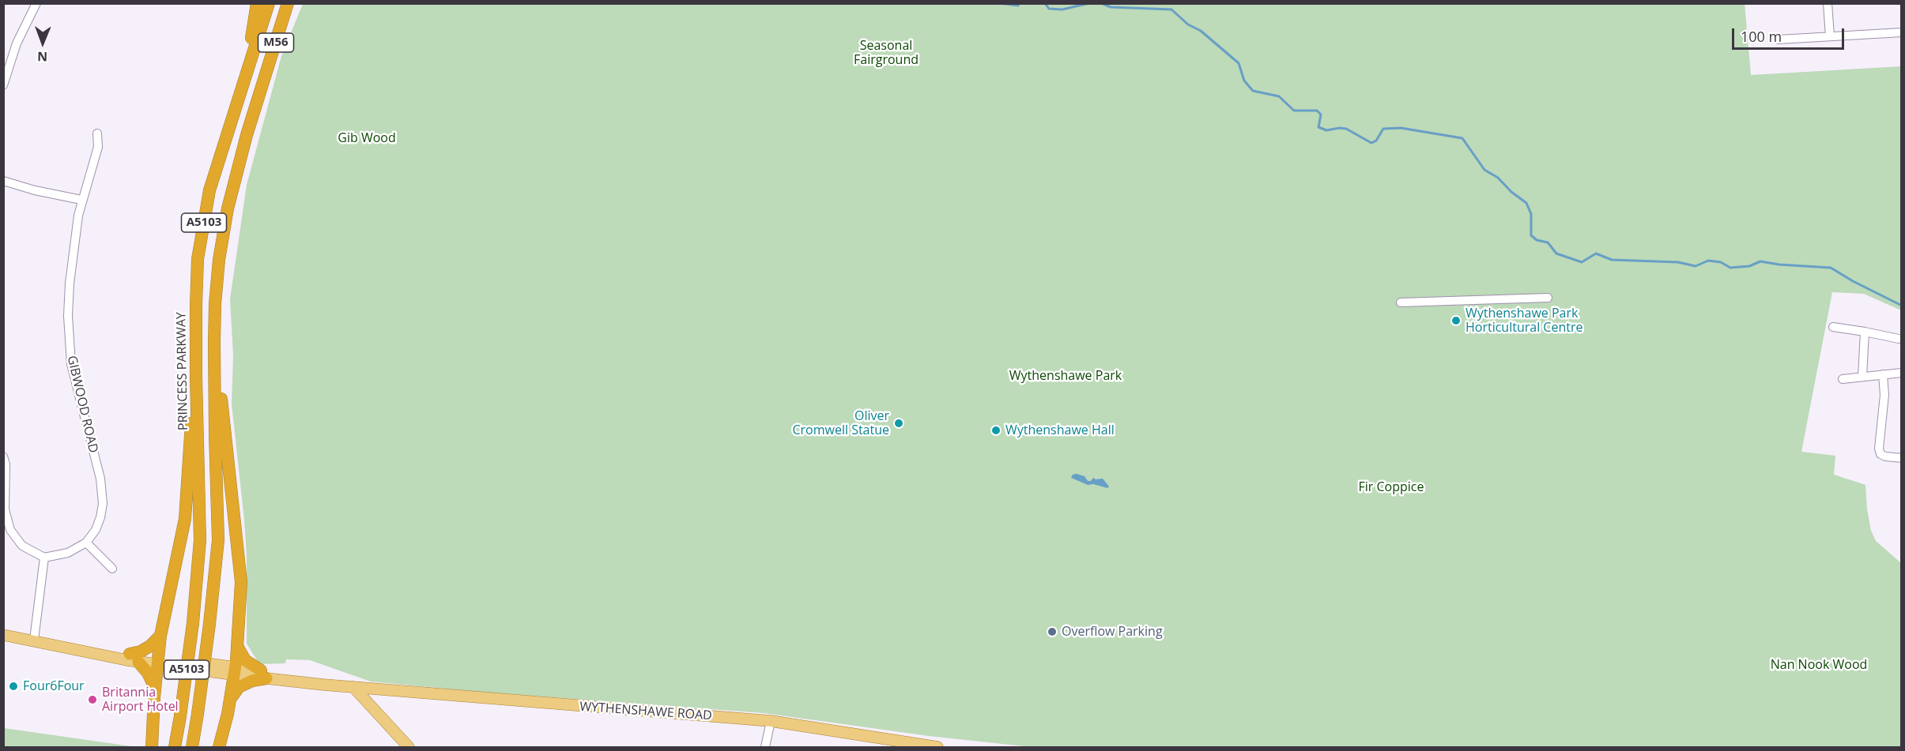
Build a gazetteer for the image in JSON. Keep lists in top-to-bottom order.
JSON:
{
  "streets": {
    "highway": ["M56", "A5103", "PRINCESS PARKWAY"],
    "main road": ["WYTHENSHAWE ROAD"],
    "street": ["GIBWOOD ROAD"]
  },
  "crossings": [
    ["M56", "A5103"],
    ["A5103", "PRINCESS PARKWAY"]
  ],
  "parks": [
    "Seasonal Fairground",
    "Gib Wood",
    "Wythenshawe Park",
    "Fir Coppice",
    "Nan Nook Wood"
  ],
  "places": [
    "Wythenshawe Park Horticultural Centre",
    "Oliver Cromwell Statue",
    "Wythenshawe Hall",
    "Overflow Parking",
    "Four6Four",
    "Britannia Airport Hotel"
  ],
  "scale_bar": "100 m",
  "north": "bottom"
}
